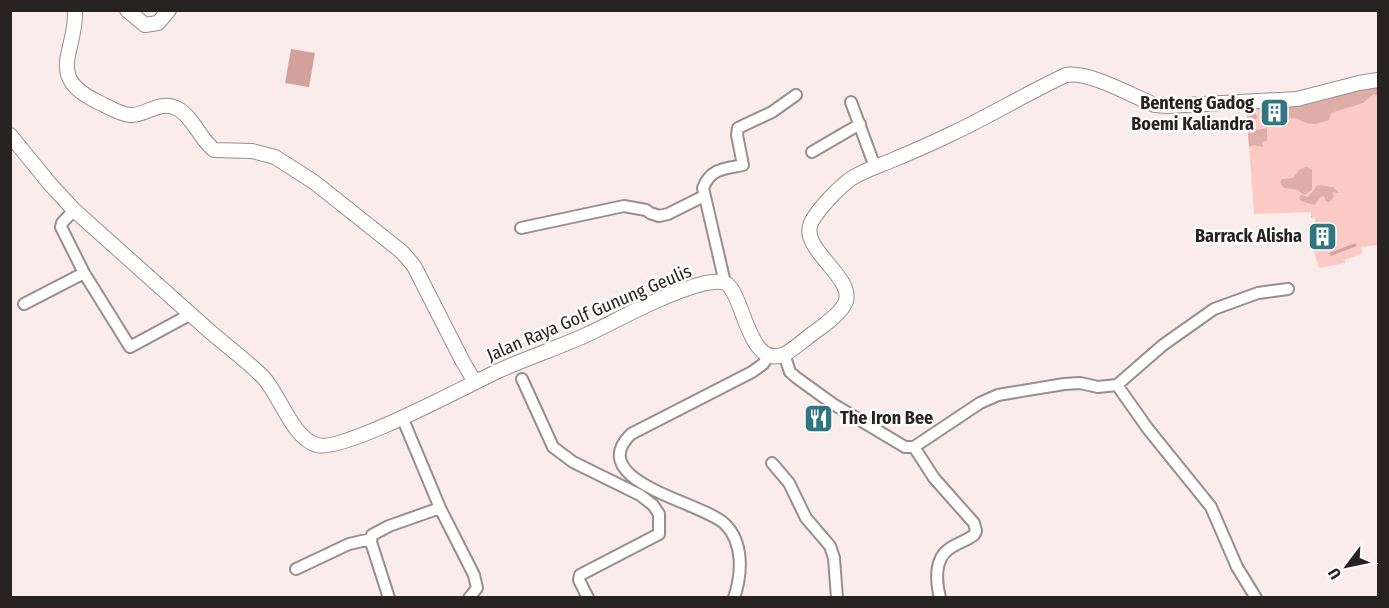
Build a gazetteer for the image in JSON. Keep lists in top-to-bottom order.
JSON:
{
  "streets": {
    "main road": ["Jalan Raya Golf Gunung Geulis"]
  },
  "places": {
    "building": ["Benteng Gadog Boemi Kaliandra", "Barrack Alisha"],
    "restaurant": ["The Iron Bee"]
  },
  "north": "bottom left"
}
